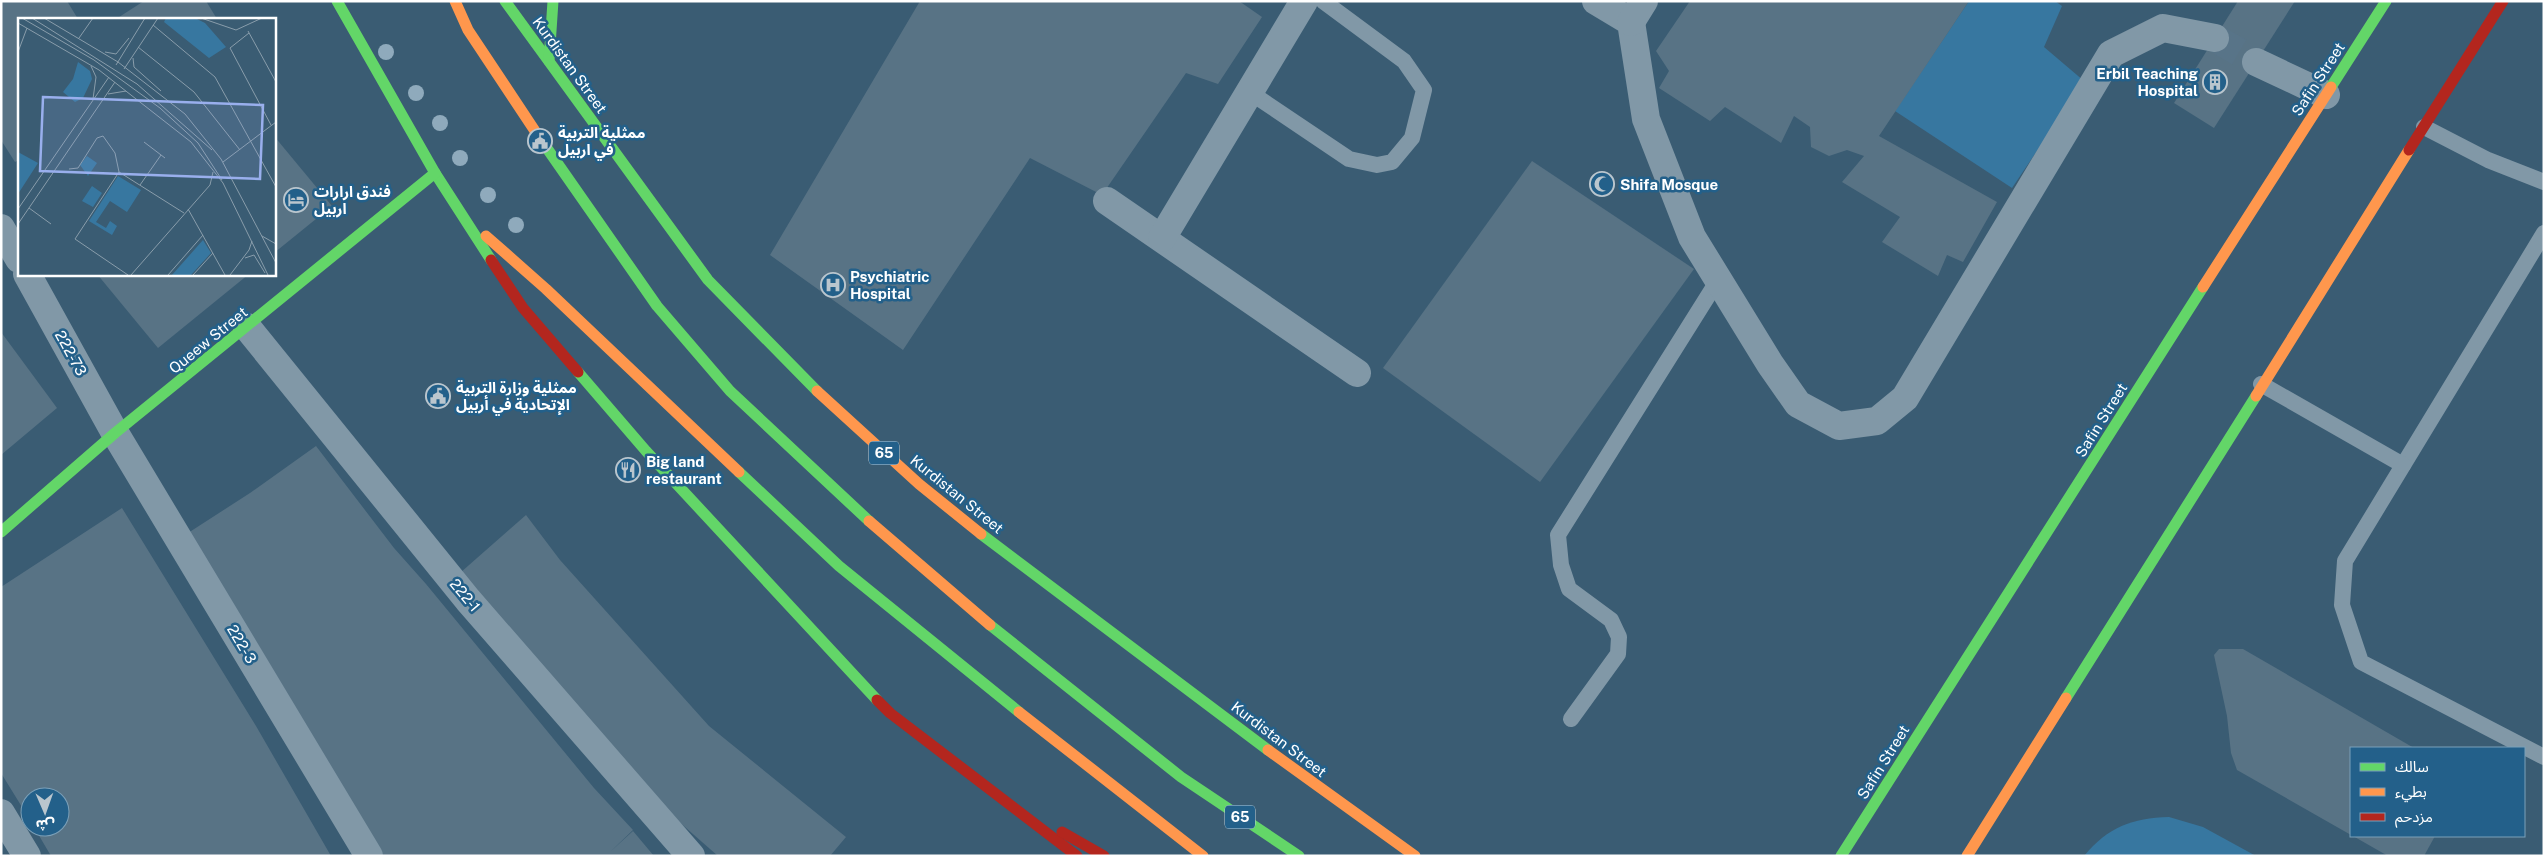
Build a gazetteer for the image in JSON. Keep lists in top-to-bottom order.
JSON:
{
  "streets": {
    "main road": [
      "Kurdistan Street",
      "Safin Street",
      "Queew Street",
      "65"
    ],
    "street": ["222-73", "222-1", "222-3"]
  },
  "crossings": [
    ["Queew Street", "222-73"],
    ["Queew Street", "222-1"],
    ["Queew Street", "222-3"],
    ["222-73", "222-3"]
  ],
  "places": {
    "building": ["Erbil Teaching Hospital"],
    "public building": ["ممثلية التربية في اربيل", "ممثلية وزارة التربية الإتحادية في أربيل"],
    "mosque": ["Shifa Mosque"],
    "hotel": ["فندق ارارات اربيل"],
    "hospital": ["Psychiatric Hospital"],
    "restaurant": ["Big land restaurant"]
  },
  "legend": ["سالك", "بطيء", "مزدحم"],
  "north": "bottom"
}
